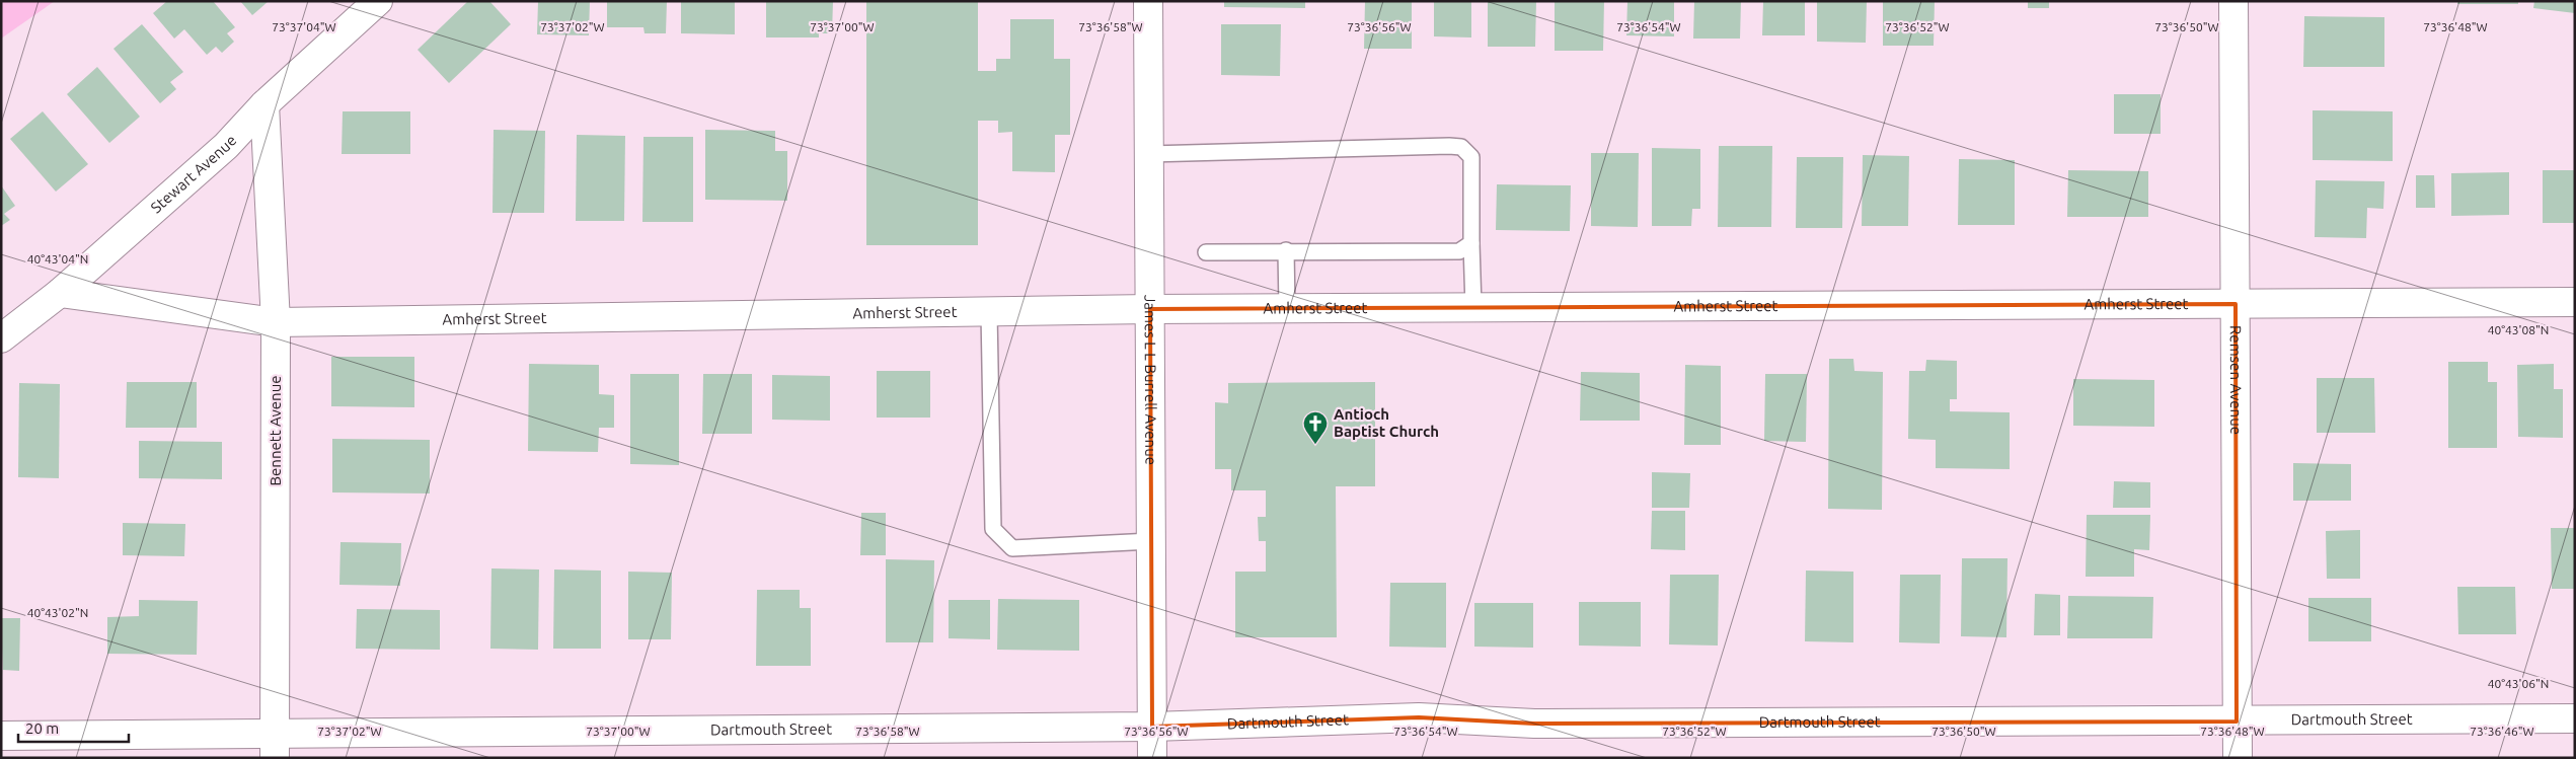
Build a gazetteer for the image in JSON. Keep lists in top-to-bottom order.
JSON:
{
  "streets": {
    "street": [
      "Stewart Avenue",
      "Amherst Street",
      "James L L Burrell Avenue",
      "Remsen Avenue",
      "Bennett Avenue",
      "Dartmouth Street"
    ]
  },
  "crossings": [
    ["Stewart Avenue", "Amherst Street"],
    ["Stewart Avenue", "Bennett Avenue"],
    ["Amherst Street", "James L L Burrell Avenue"],
    ["Amherst Street", "Remsen Avenue"],
    ["Amherst Street", "Bennett Avenue"],
    ["James L L Burrell Avenue", "Dartmouth Street"],
    ["Remsen Avenue", "Dartmouth Street"],
    ["Bennett Avenue", "Dartmouth Street"]
  ],
  "places": {
    "church": ["Antioch Baptist Church"]
  },
  "scale_bar": "20 m",
  "coordinates": [
    "73°37'04\"W",
    "73°37'02\"W",
    "73°37'00\"W",
    "73°36'58\"W",
    "73°36'56\"W",
    "73°36'54\"W",
    "73°36'52\"W",
    "73°36'50\"W",
    "73°36'48\"W",
    "40°43'04\"N",
    "40°43'08\"N",
    "40°43'02\"N",
    "40°43'06\"N",
    "73°36'46\"W"
  ]
}
